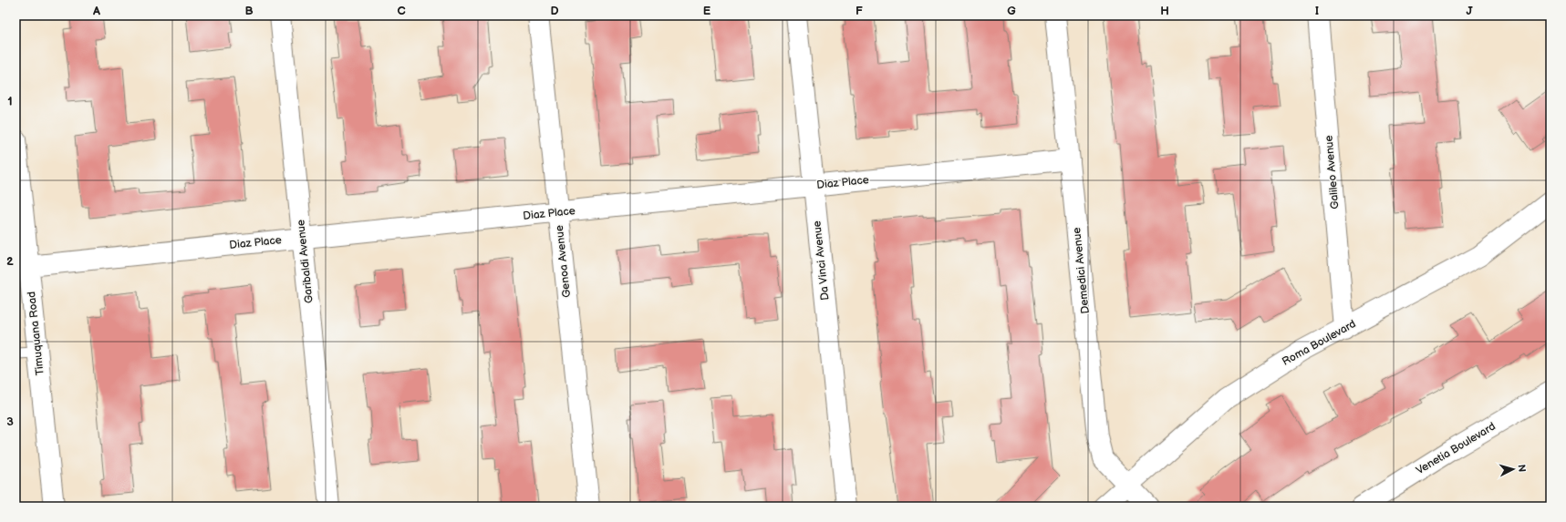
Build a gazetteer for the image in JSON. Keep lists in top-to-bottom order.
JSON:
{
  "streets": {
    "street": [
      "Galileo Avenue",
      "Diaz Place",
      "Da Vinci Avenue",
      "Garibaldi Avenue",
      "Genoa Avenue",
      "Demedici Avenue",
      "Timuquana Road",
      "Roma Boulevard",
      "Venetia Boulevard"
    ]
  },
  "crossings": [
    ["Galileo Avenue", "Roma Boulevard"],
    ["Diaz Place", "Da Vinci Avenue"],
    ["Diaz Place", "Garibaldi Avenue"],
    ["Diaz Place", "Genoa Avenue"],
    ["Diaz Place", "Demedici Avenue"],
    ["Diaz Place", "Timuquana Road"],
    ["Demedici Avenue", "Roma Boulevard"]
  ],
  "north": "right",
  "grid": {
    "columns": [
      "A",
      "B",
      "C",
      "D",
      "E",
      "F",
      "G",
      "H",
      "I",
      "J"
    ],
    "rows": ["1", "2", "3"]
  }
}
